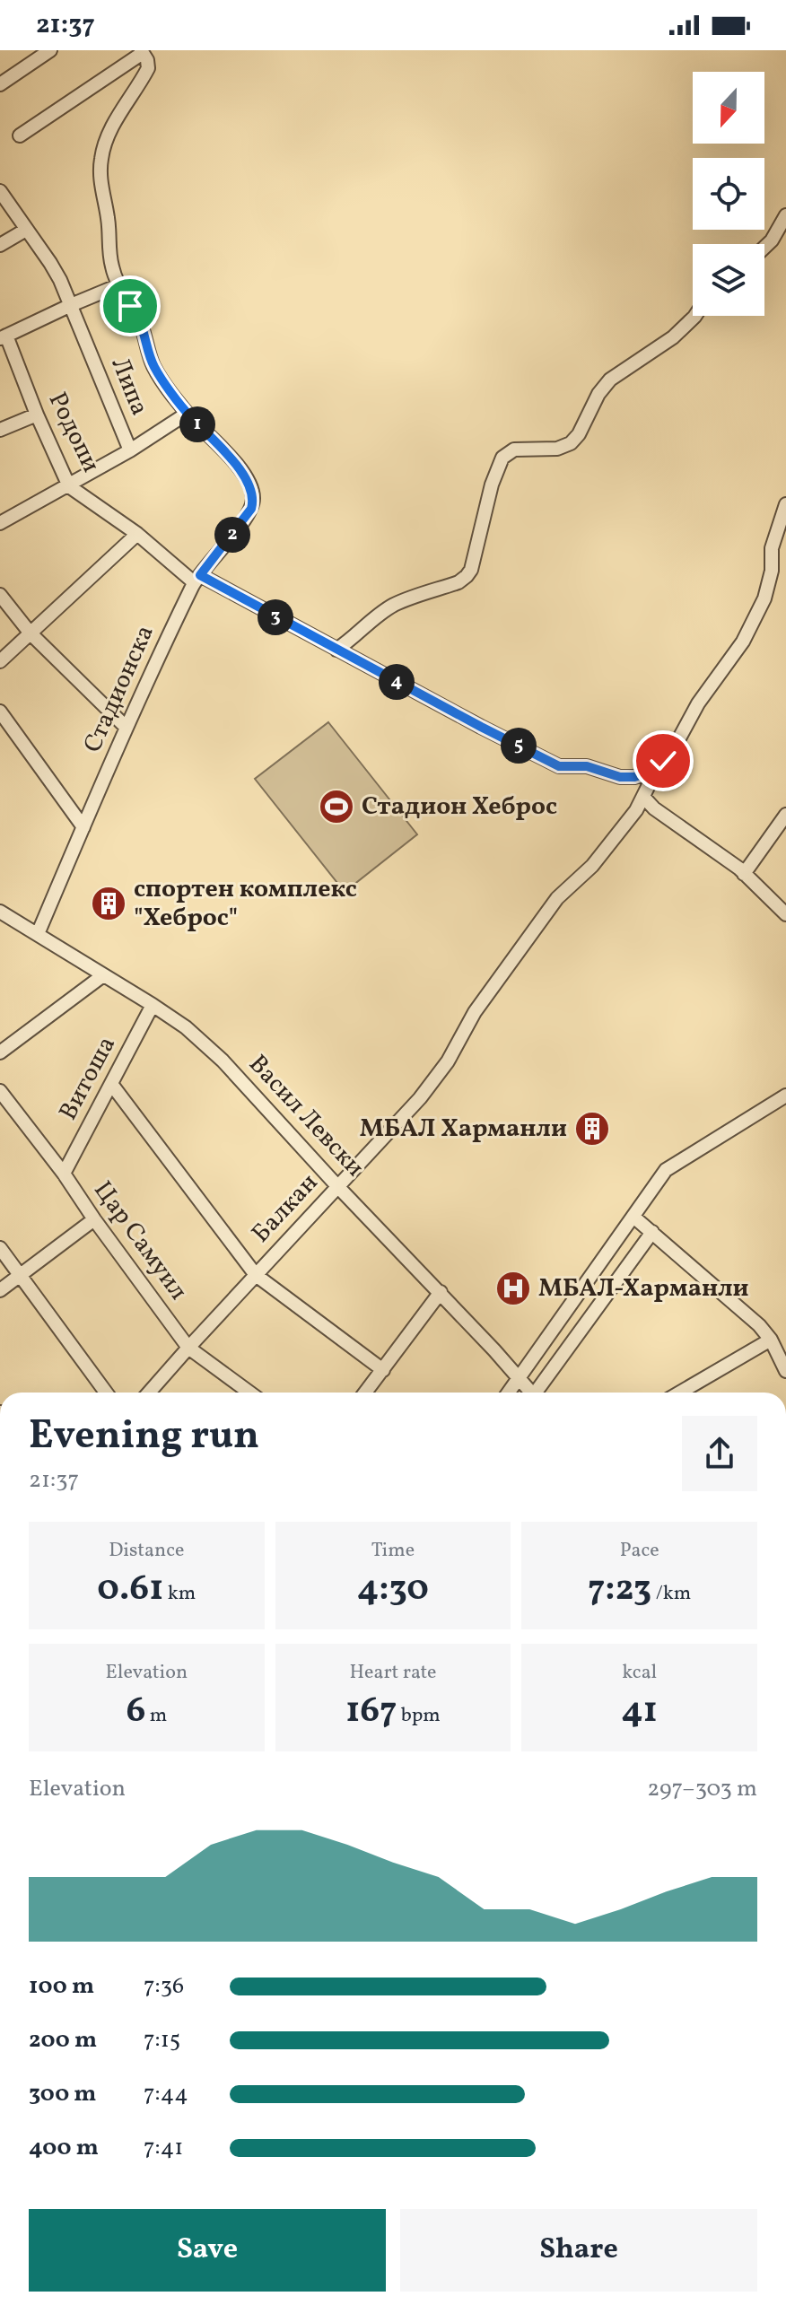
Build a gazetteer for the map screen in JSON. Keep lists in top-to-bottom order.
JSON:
{
  "streets": {
    "street": [
      "Липа",
      "Родопи",
      "Стадионска",
      "Витоша",
      "Васил Левски",
      "Балкан",
      "Цар Самуил"
    ]
  },
  "crossings": [
    ["Родопи", "Стадионска"],
    ["Родопи", "Балкан"],
    ["Стадионска", "Васил Левски"],
    ["Витоша", "Васил Левски"],
    ["Витоша", "Цар Самуил"],
    ["Васил Левски", "Балкан"],
    ["Балкан", "Цар Самуил"]
  ],
  "places": {
    "sports": ["Стадион Хеброс"],
    "building": ["спортен комплекс \"Хеброс\"", "МБАЛ Харманли"],
    "hospital": ["МБАЛ-Харманли"]
  },
  "north": "bottom",
  "page": {
    "status": "21:37",
    "pins": [
      "1",
      "2",
      "3",
      "4",
      "5"
    ],
    "heading": ["Evening run", "21:37"],
    "stats": [
      ["Distance", "0.61 km"],
      ["Time", "4:30"],
      ["Pace", "7:23 /km"],
      ["Elevation", "6 m"],
      ["Heart rate", "167 bpm"],
      ["kcal", "41"]
    ],
    "chart": ["Elevation", "297–303 m"],
    "list": [
      {
        "name": "100 m",
        "note": "7:36"
      },
      {
        "name": "200 m",
        "note": "7:15"
      },
      {
        "name": "300 m",
        "note": "7:44"
      },
      {
        "name": "400 m",
        "note": "7:41"
      }
    ],
    "buttons": ["Save", "Share"]
  }
}
